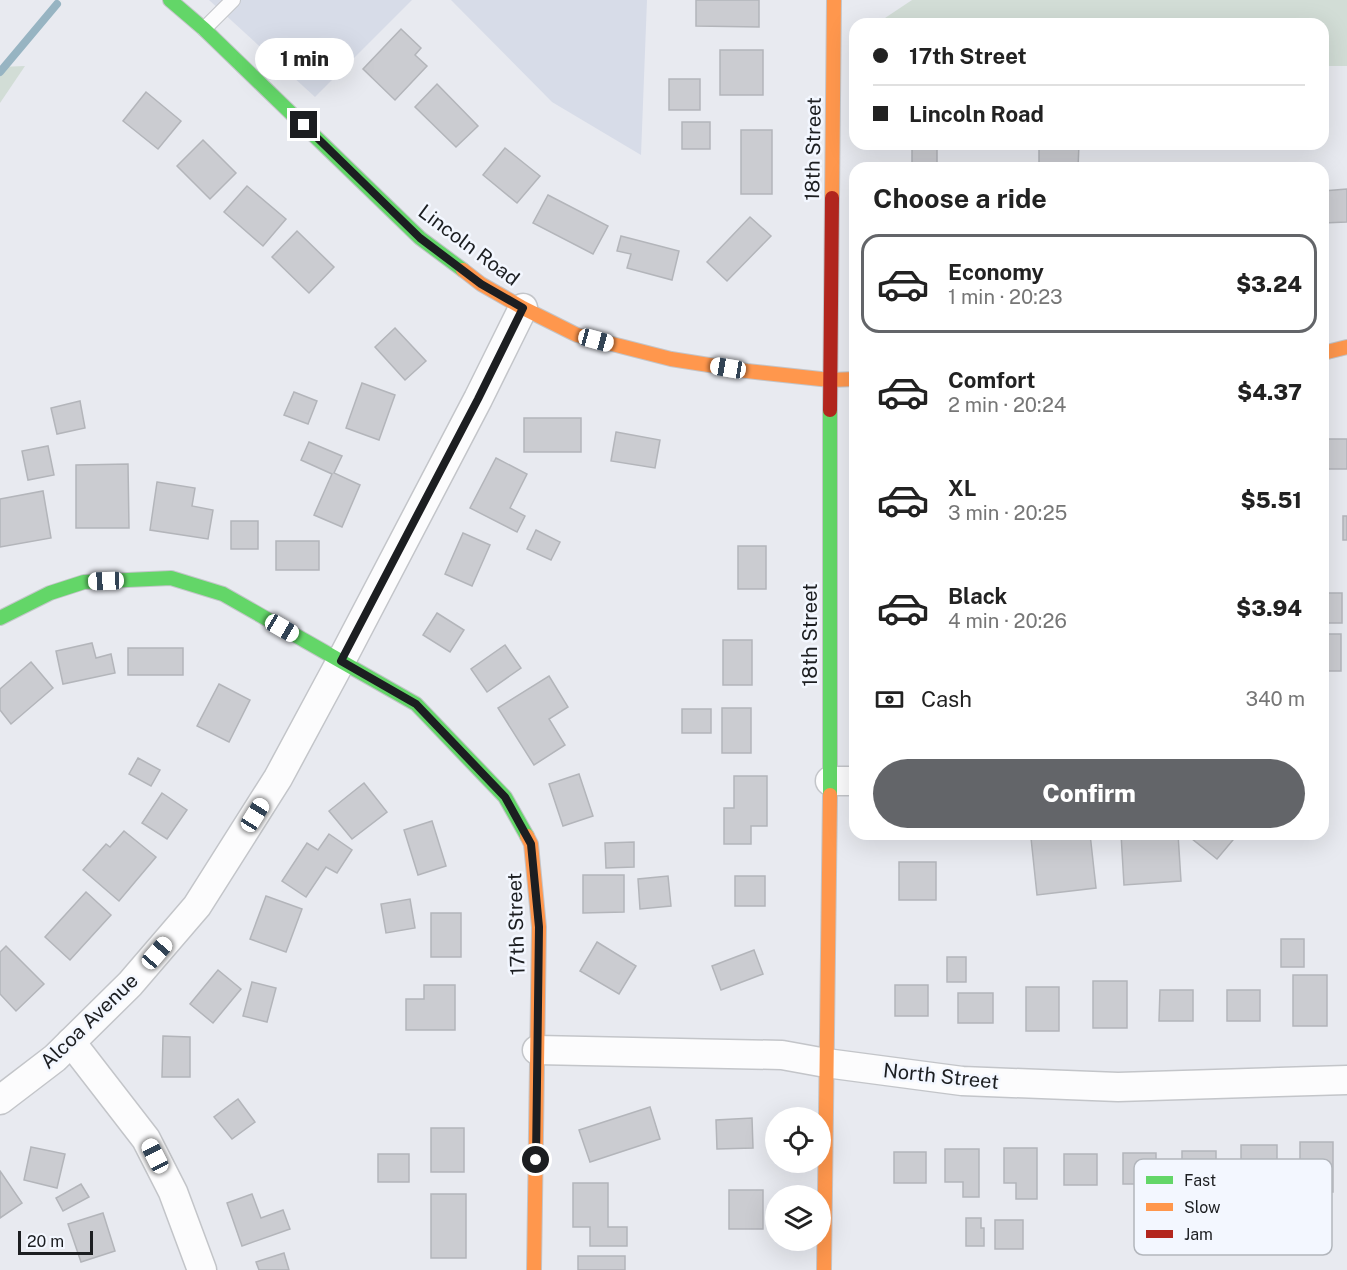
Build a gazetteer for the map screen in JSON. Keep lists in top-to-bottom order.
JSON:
{
  "streets": {
    "street": [
      "18th Street",
      "Lincoln Road",
      "17th Street",
      "Alcoa Avenue",
      "North Street"
    ]
  },
  "crossings": [
    ["18th Street", "Lincoln Road"],
    ["18th Street", "North Street"],
    ["Lincoln Road", "Alcoa Avenue"],
    ["17th Street", "Alcoa Avenue"],
    ["17th Street", "North Street"]
  ],
  "legend": ["Fast", "Slow", "Jam"],
  "scale_bar": "20 m",
  "page": {
    "banner": ["17th Street", "Lincoln Road"],
    "bubble": "1 min",
    "heading": "Choose a ride",
    "list": [
      {
        "name": "Economy",
        "note": "1 min · 20:23",
        "value": "$3.24"
      },
      {
        "name": "Comfort",
        "note": "2 min · 20:24",
        "value": "$4.37"
      },
      {
        "name": "XL",
        "note": "3 min · 20:25",
        "value": "$5.51"
      },
      {
        "name": "Black",
        "note": "4 min · 20:26",
        "value": "$3.94"
      }
    ],
    "pay": ["Cash", "340 m"],
    "buttons": "Confirm",
    "scale": "20 m"
  }
}
